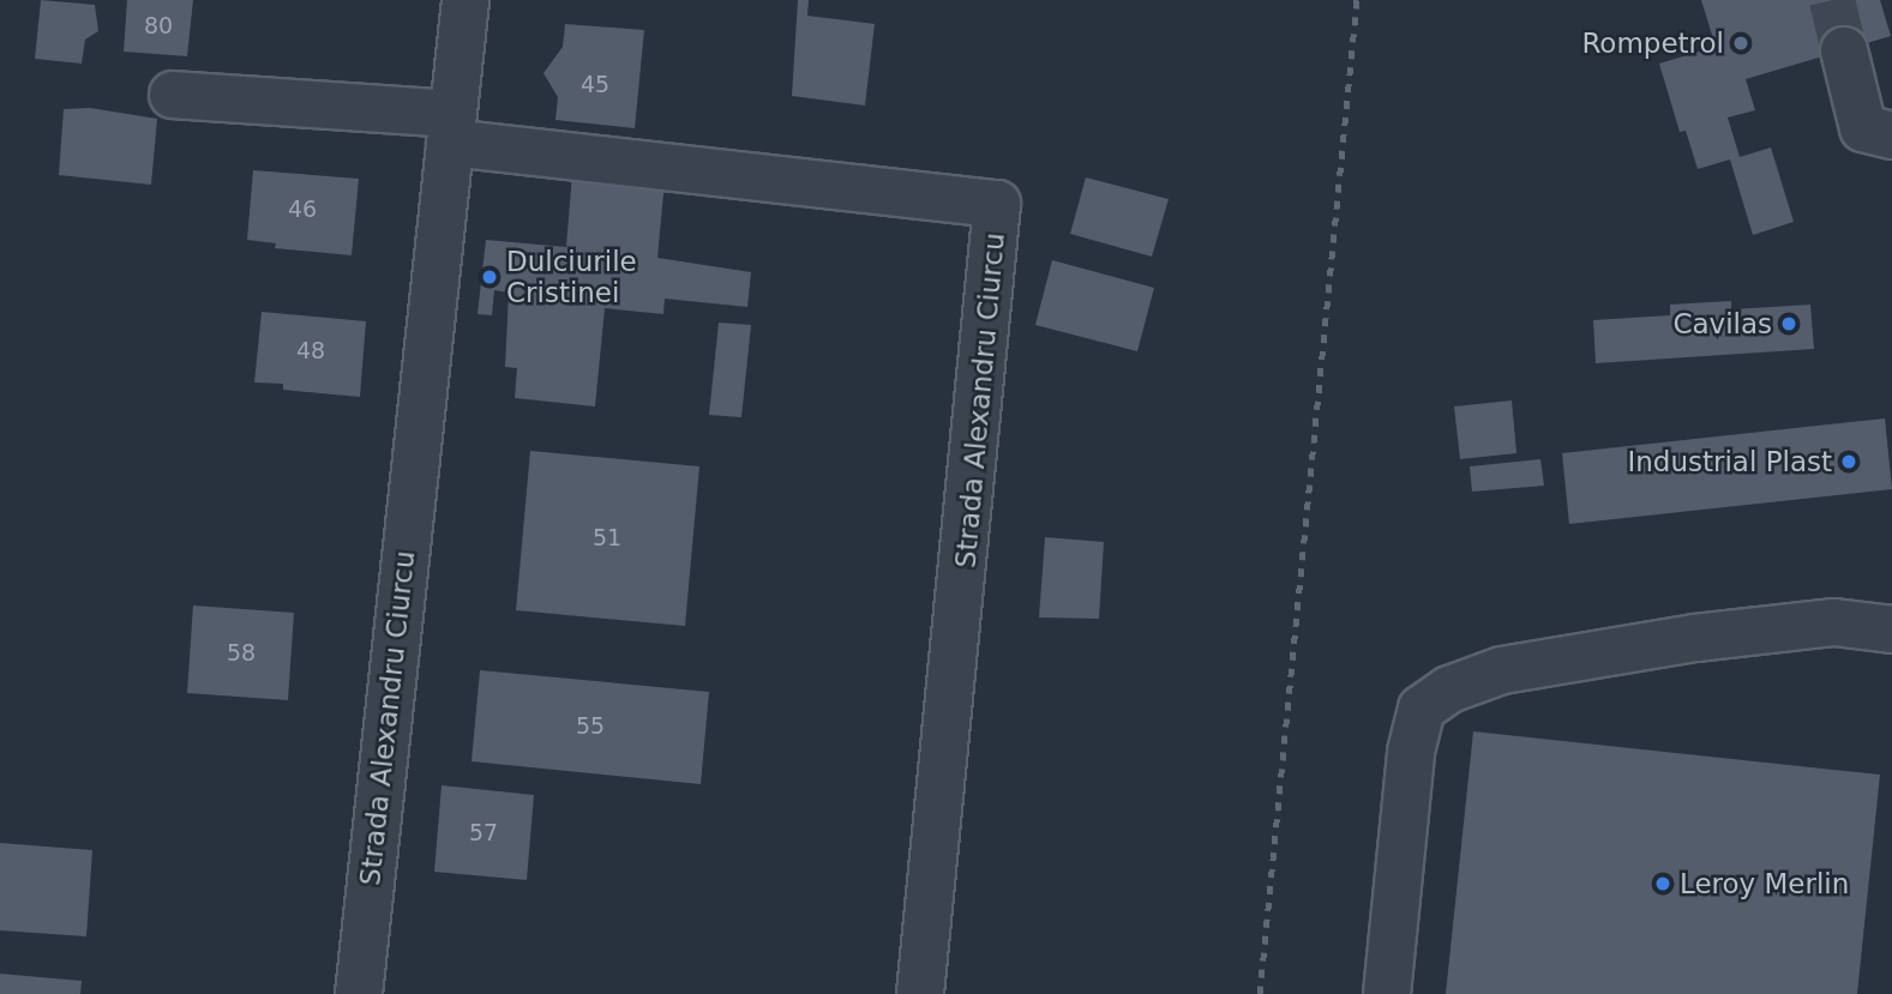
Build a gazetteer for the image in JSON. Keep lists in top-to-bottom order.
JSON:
{
  "streets": {
    "street": ["Strada Alexandru Ciurcu"]
  },
  "places": [
    "Rompetrol",
    "Dulciurile Cristinei",
    "Cavilas",
    "Industrial Plast",
    "Leroy Merlin"
  ],
  "house_numbers": [
    "80",
    "45",
    "46",
    "48",
    "51",
    "58",
    "55",
    "57"
  ]
}
